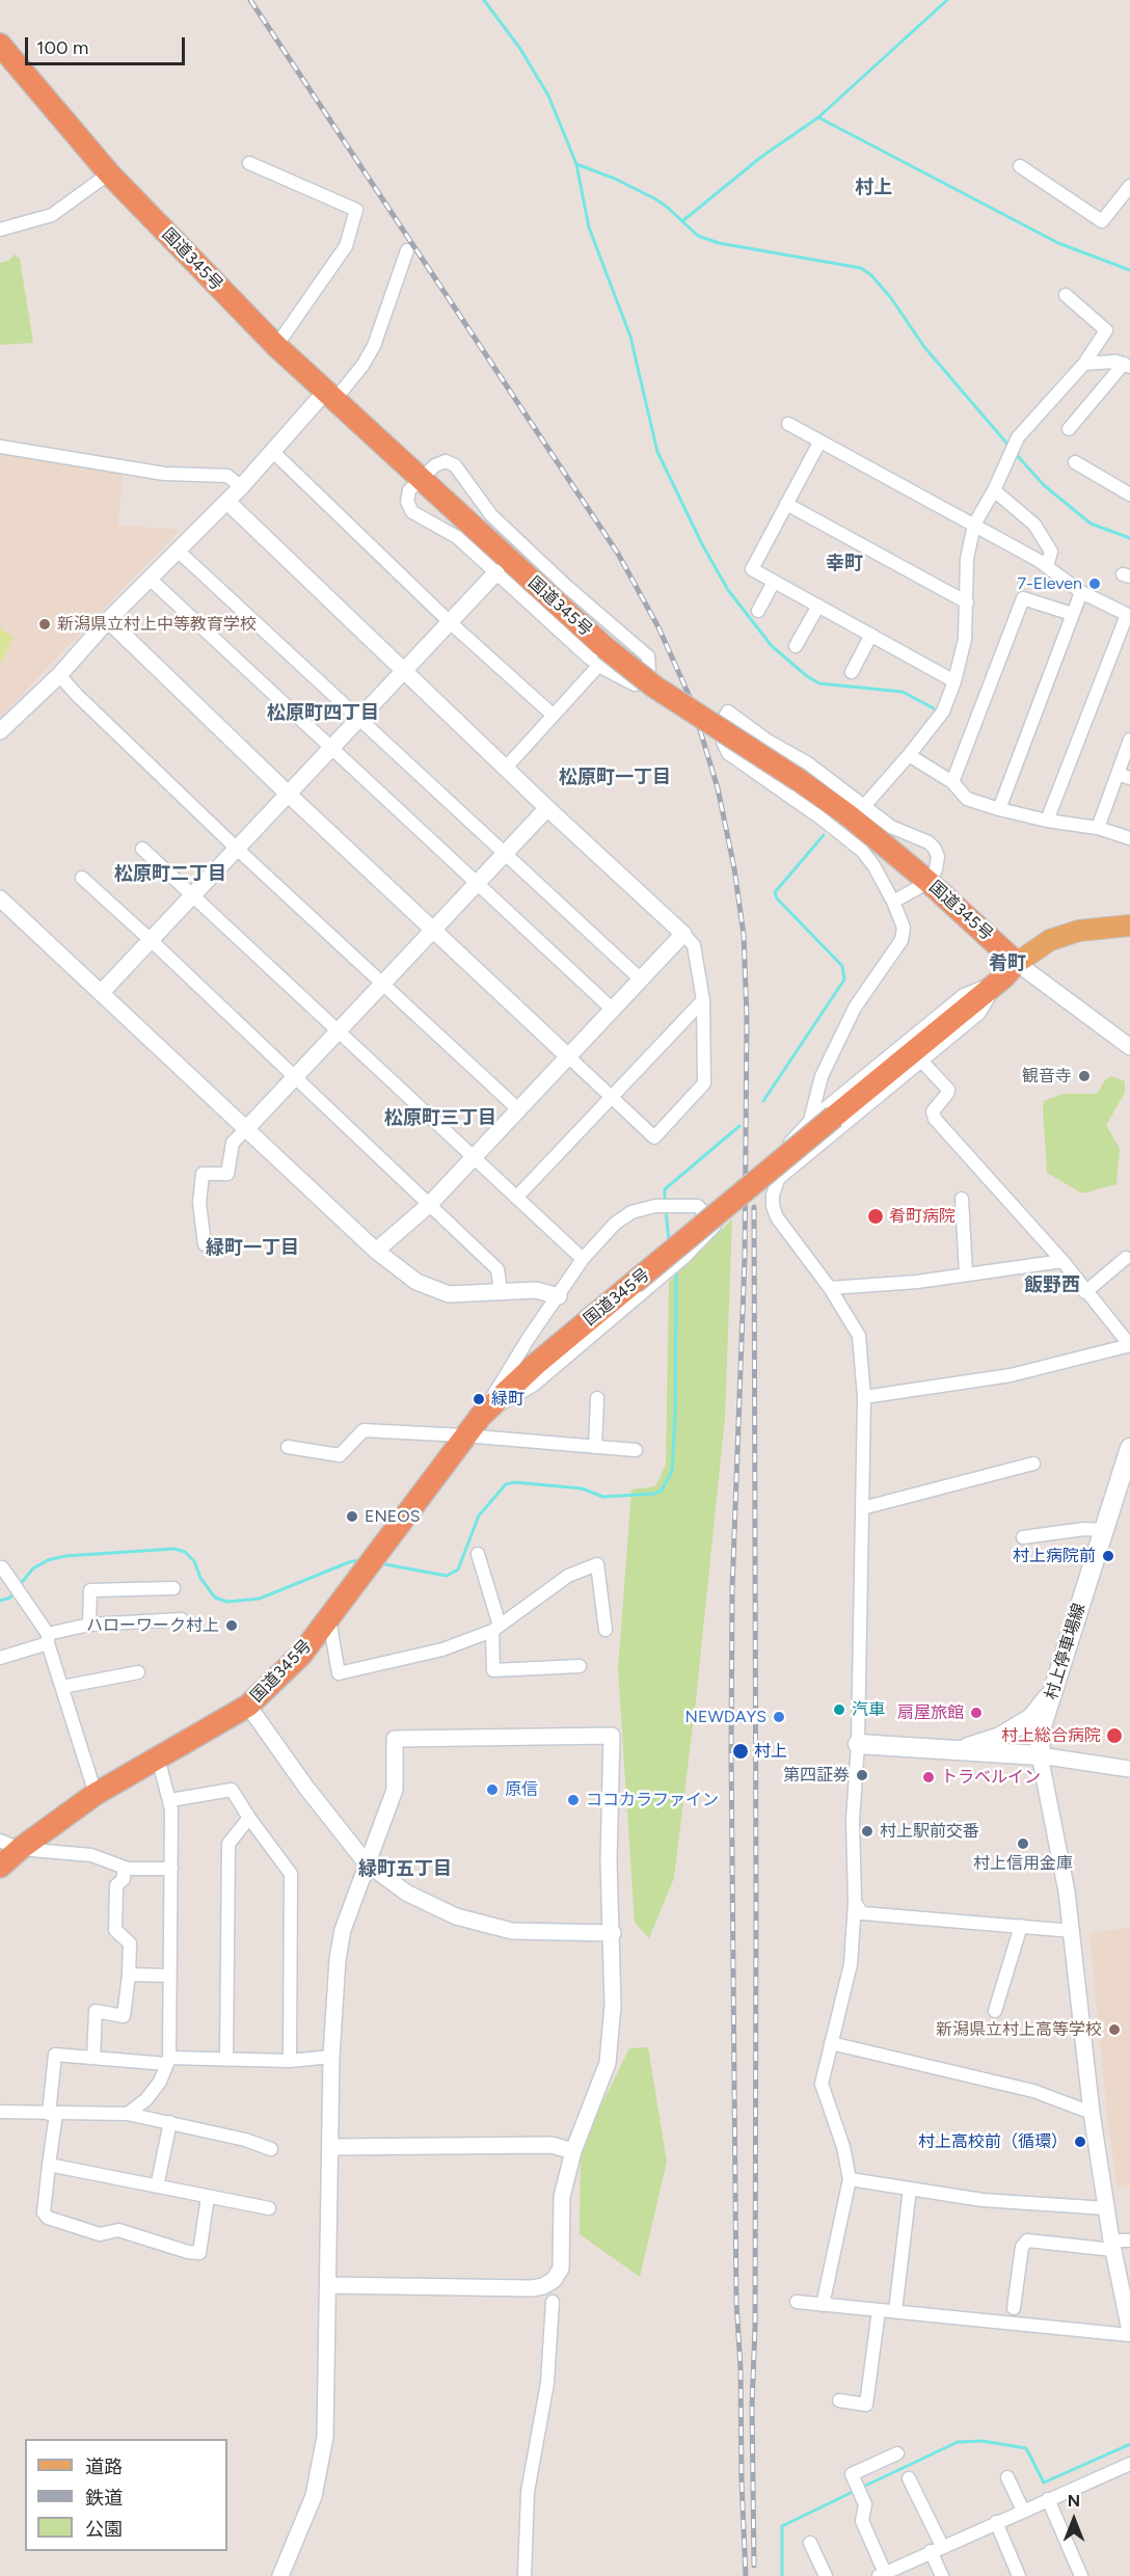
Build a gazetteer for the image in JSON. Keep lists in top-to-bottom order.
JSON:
{
  "streets": {
    "highway": ["国道345号"],
    "main road": ["村上停車場線"]
  },
  "districts": [
    "村上",
    "幸町",
    "松原町四丁目",
    "松原町一丁目",
    "松原町二丁目",
    "肴町",
    "松原町三丁目",
    "緑町一丁目",
    "飯野西",
    "緑町五丁目"
  ],
  "places": [
    "7-Eleven",
    "新潟県立村上中等教育学校",
    "観音寺",
    "肴町病院",
    "緑町",
    "ENEOS",
    "村上病院前",
    "ハローワーク村上",
    "汽車",
    "扇屋旅館",
    "NEWDAYS",
    "村上総合病院",
    "村上",
    "第四証券",
    "トラベルイン",
    "原信",
    "ココカラファイン",
    "村上駅前交番",
    "村上信用金庫",
    "新潟県立村上高等学校",
    "村上高校前（循環）"
  ],
  "legend": ["道路", "鉄道", "公園"],
  "scale_bar": "100 m",
  "north": "top"
}
